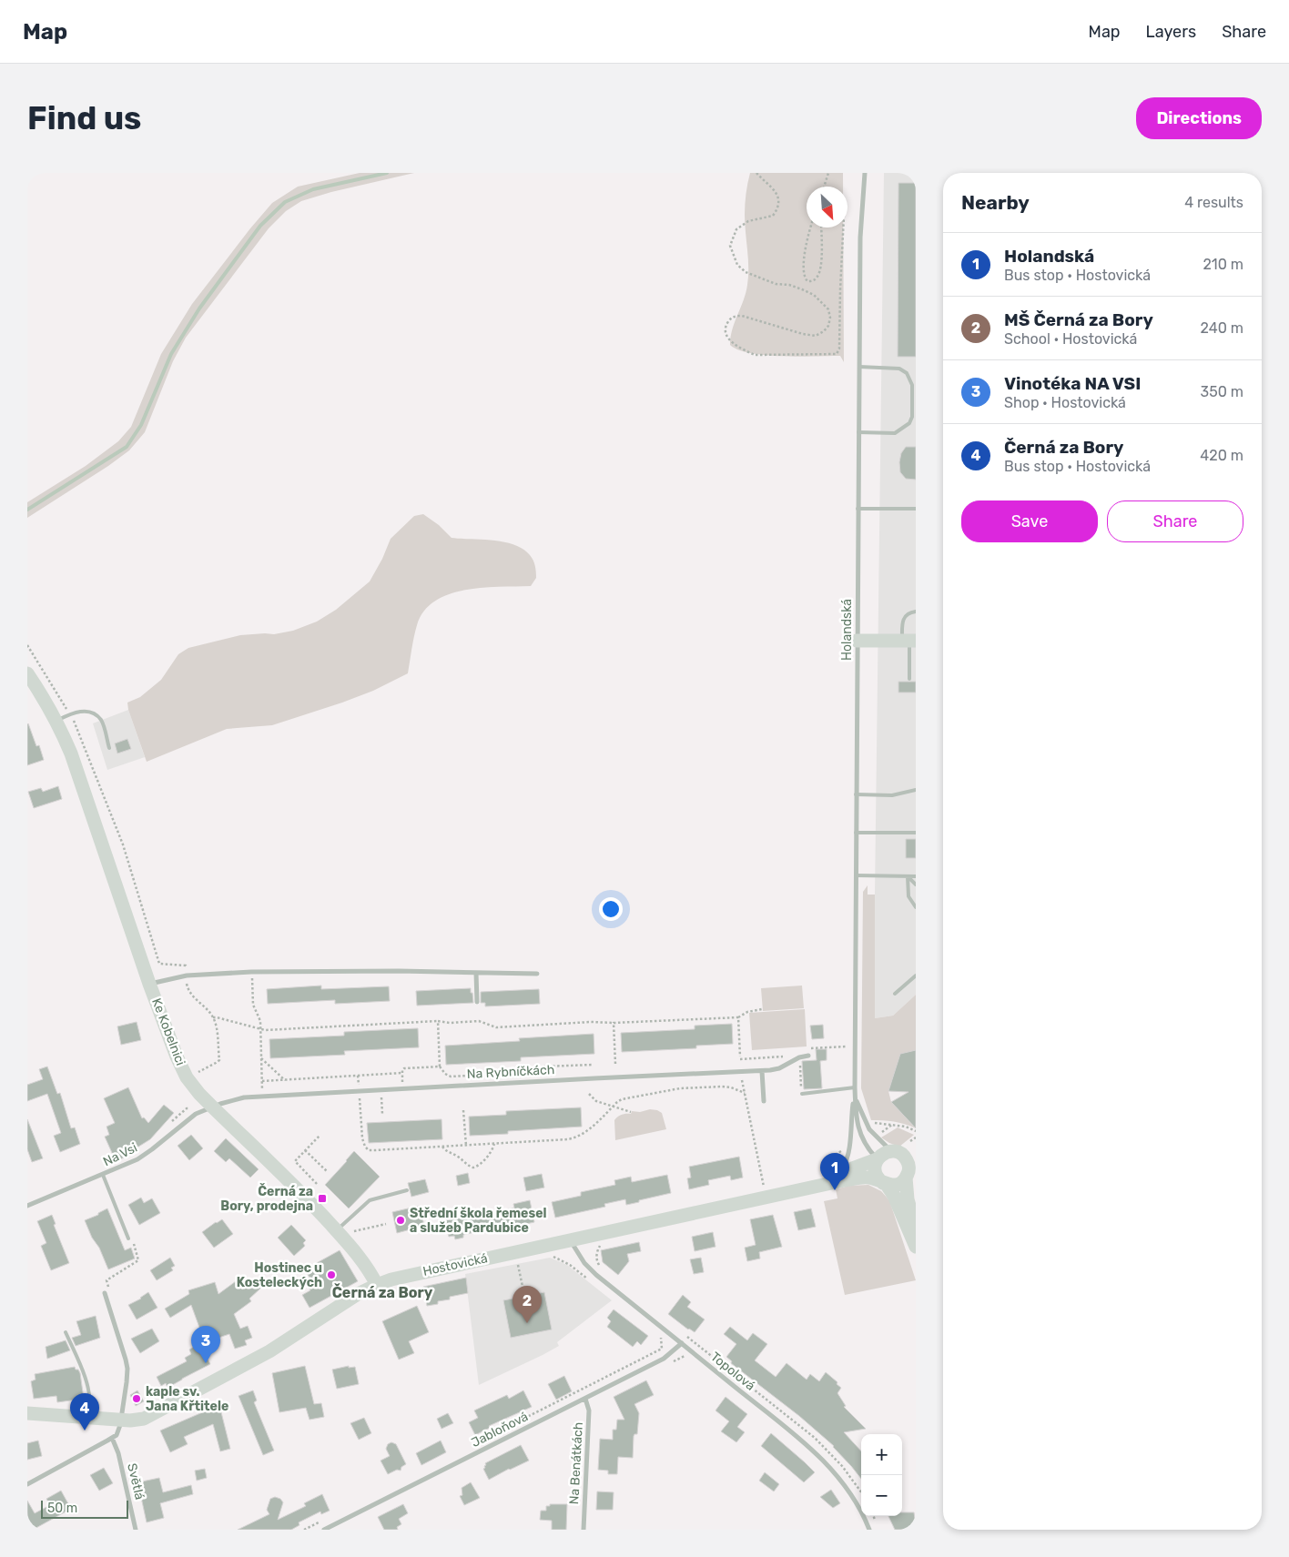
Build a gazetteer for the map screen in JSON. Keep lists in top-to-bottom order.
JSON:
{
  "streets": {
    "main road": ["Ke Kobelnici", "Hostovická"],
    "street": [
      "Holandská",
      "Na Rybníčkách",
      "Na Vsi",
      "Topolová",
      "Jabloňová",
      "Na Benátkách",
      "Světlá"
    ]
  },
  "crossings": [
    ["Holandská", "Hostovická"],
    ["Ke Kobelnici", "Na Rybníčkách"],
    ["Ke Kobelnici", "Na Vsi"],
    ["Ke Kobelnici", "Hostovická"],
    ["Na Rybníčkách", "Na Vsi"],
    ["Hostovická", "Topolová"],
    ["Topolová", "Jabloňová"],
    ["Jabloňová", "Na Benátkách"]
  ],
  "districts": ["Černá za Bory"],
  "places": {
    "transit": ["Černá za Bory, prodejna"],
    "other": ["Střední škola řemesel a služeb Pardubice", "Hostinec u Kosteleckých", "kaple sv. Jana Křtitele"]
  },
  "scale_bar": "50 m",
  "north": "bottom right",
  "page": {
    "header": "Map",
    "nav": ["Map", "Layers", "Share"],
    "buttons": [
      "Directions",
      ["Save", "Share"]
    ],
    "title": "Find us",
    "heading": ["Nearby", "4 results"],
    "list": [
      {
        "mark": "1",
        "name": "Holandská",
        "note": "Bus stop · Hostovická",
        "value": "210 m"
      },
      {
        "mark": "2",
        "name": "MŠ Černá za Bory",
        "note": "School · Hostovická",
        "value": "240 m"
      },
      {
        "mark": "3",
        "name": "Vinotéka NA VSI",
        "note": "Shop · Hostovická",
        "value": "350 m"
      },
      {
        "mark": "4",
        "name": "Černá za Bory",
        "note": "Bus stop · Hostovická",
        "value": "420 m"
      }
    ],
    "pins": [
      "1",
      "2",
      "3",
      "4"
    ],
    "map_buttons": ["+", "−"],
    "scale": "50 m"
  }
}
